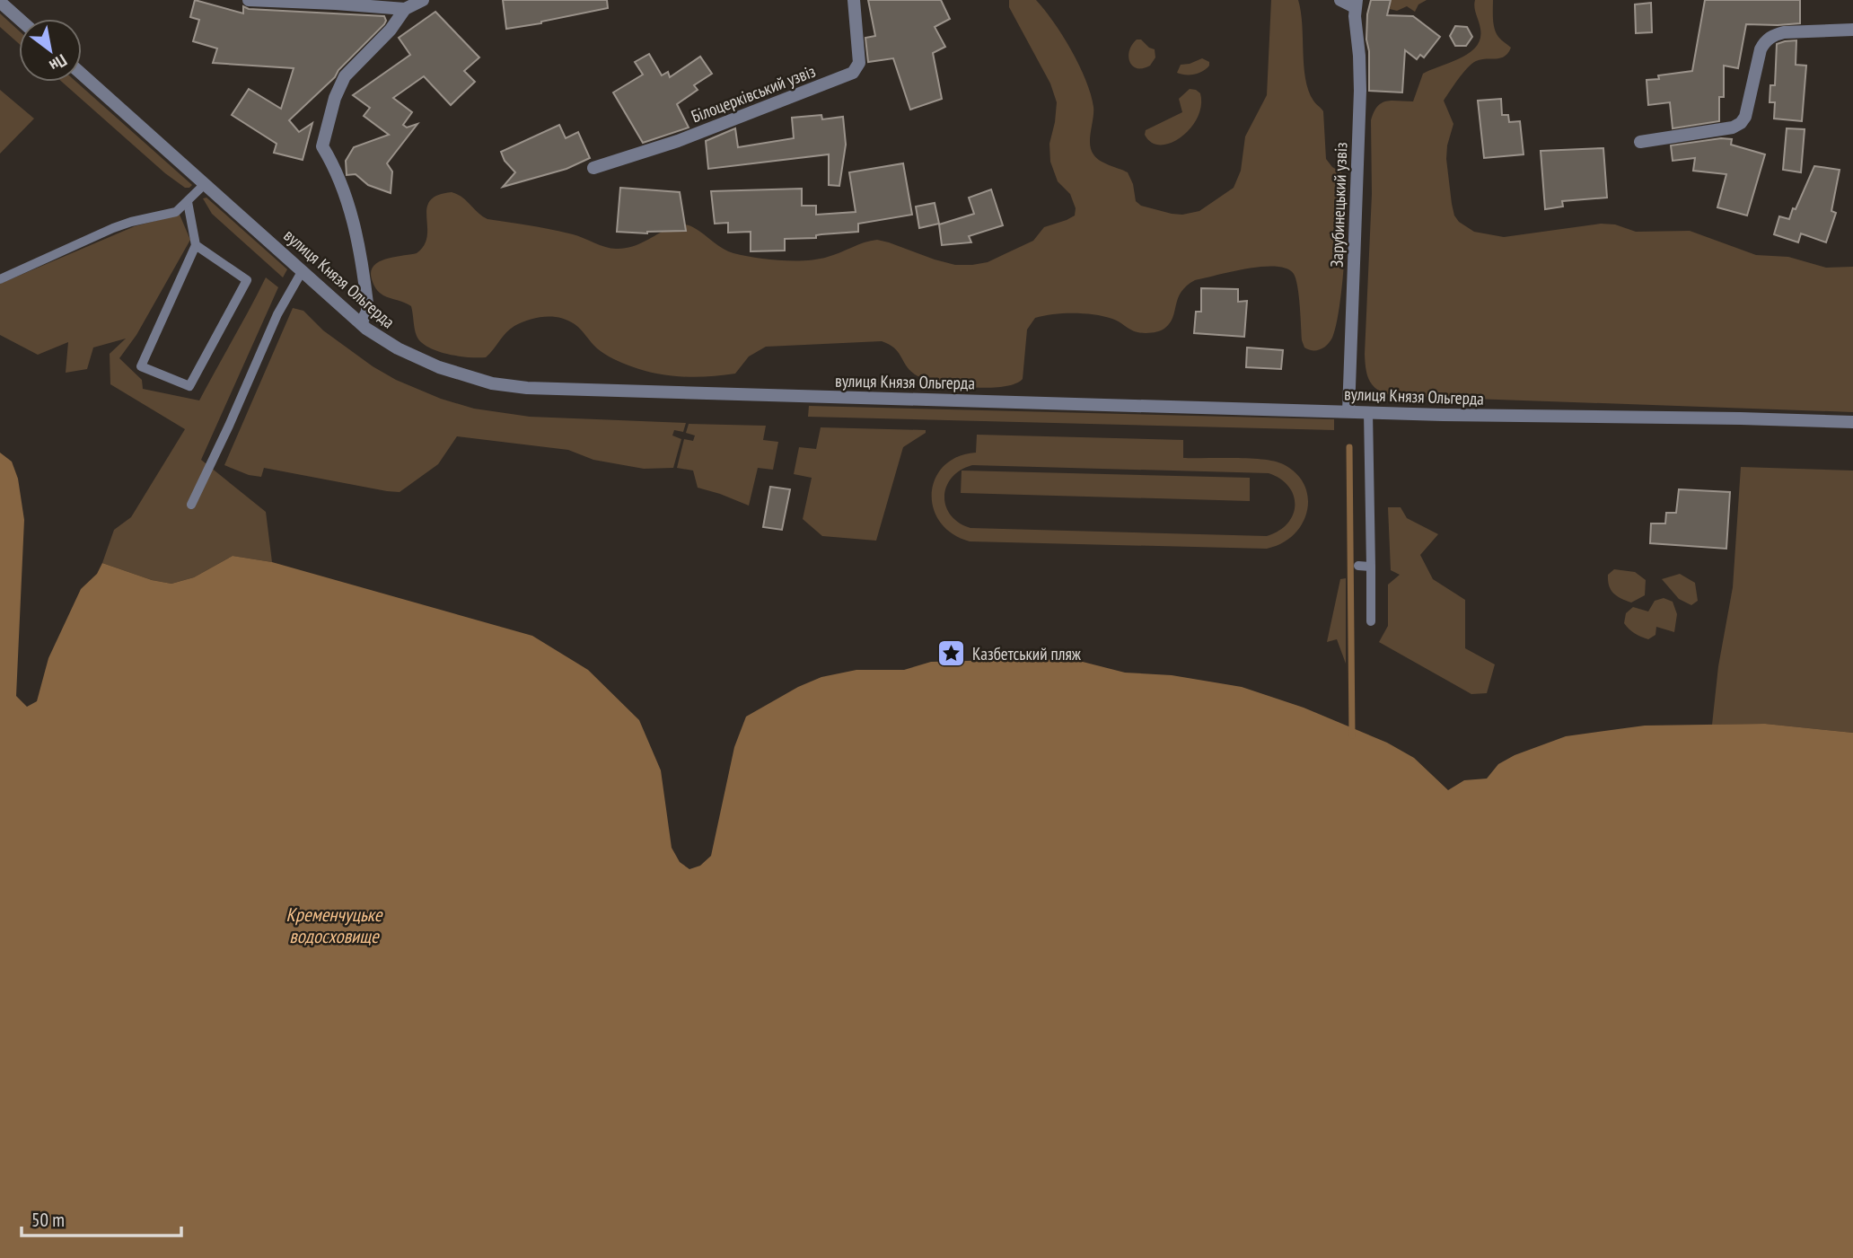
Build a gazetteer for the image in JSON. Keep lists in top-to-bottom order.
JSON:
{
  "streets": {
    "street": ["Білоцерківський узвіз", "Зарубинецький узвіз", "вулиця Князя Ольгерда"]
  },
  "crossings": [
    ["Зарубинецький узвіз", "вулиця Князя Ольгерда"]
  ],
  "water": ["Кременчуцьке водосховище"],
  "places": {
    "place": ["Казбетський пляж"]
  },
  "scale_bar": "50 m",
  "north": "bottom right"
}
